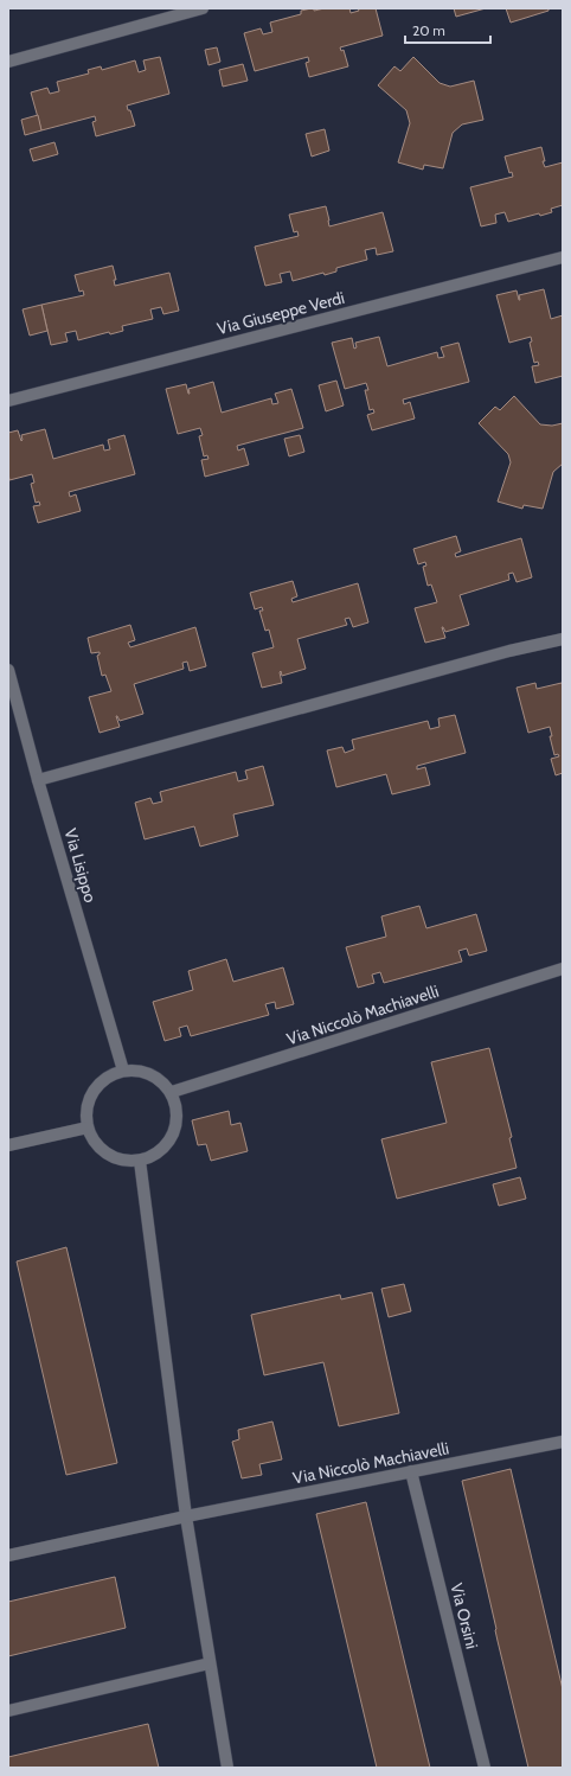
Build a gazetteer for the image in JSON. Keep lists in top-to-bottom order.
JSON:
{
  "streets": {
    "street": [
      "Via Giuseppe Verdi",
      "Via Lisippo",
      "Via Niccolò Machiavelli",
      "Via Orsini"
    ]
  },
  "crossings": [
    ["Via Lisippo", "Via Niccolò Machiavelli"],
    ["Via Niccolò Machiavelli", "Via Orsini"]
  ],
  "scale_bar": "20 m"
}
